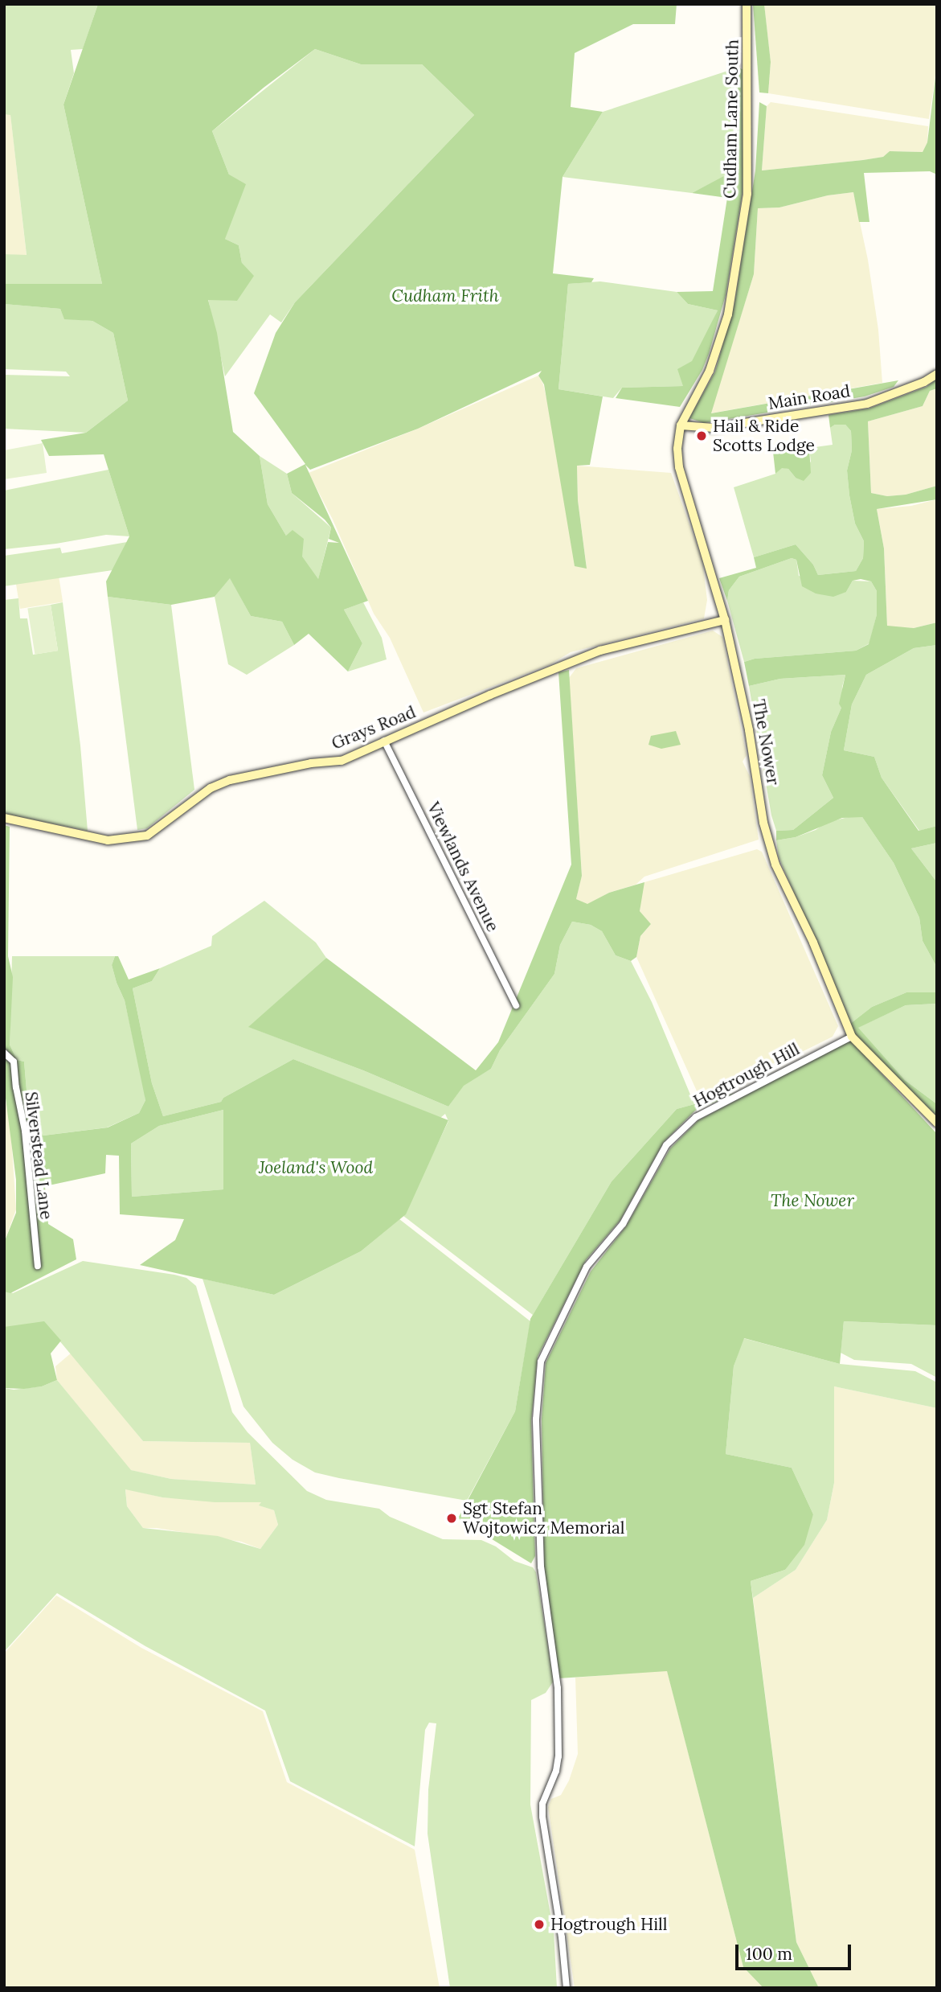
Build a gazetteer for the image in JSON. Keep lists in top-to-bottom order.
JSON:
{
  "streets": {
    "street": [
      "Cudham Lane South",
      "Main Road",
      "Grays Road",
      "The Nower",
      "Viewlands Avenue",
      "Hogtrough Hill",
      "Silverstead Lane"
    ]
  },
  "crossings": [
    ["Cudham Lane South", "Main Road"],
    ["Cudham Lane South", "The Nower"],
    ["Main Road", "The Nower"],
    ["Grays Road", "The Nower"],
    ["Grays Road", "Viewlands Avenue"],
    ["The Nower", "Hogtrough Hill"]
  ],
  "parks": ["Cudham Frith", "Joeland's Wood", "The Nower"],
  "places": ["Hail & Ride Scotts Lodge", "Sgt Stefan Wojtowicz Memorial", "Hogtrough Hill"],
  "scale_bar": "100 m"
}
